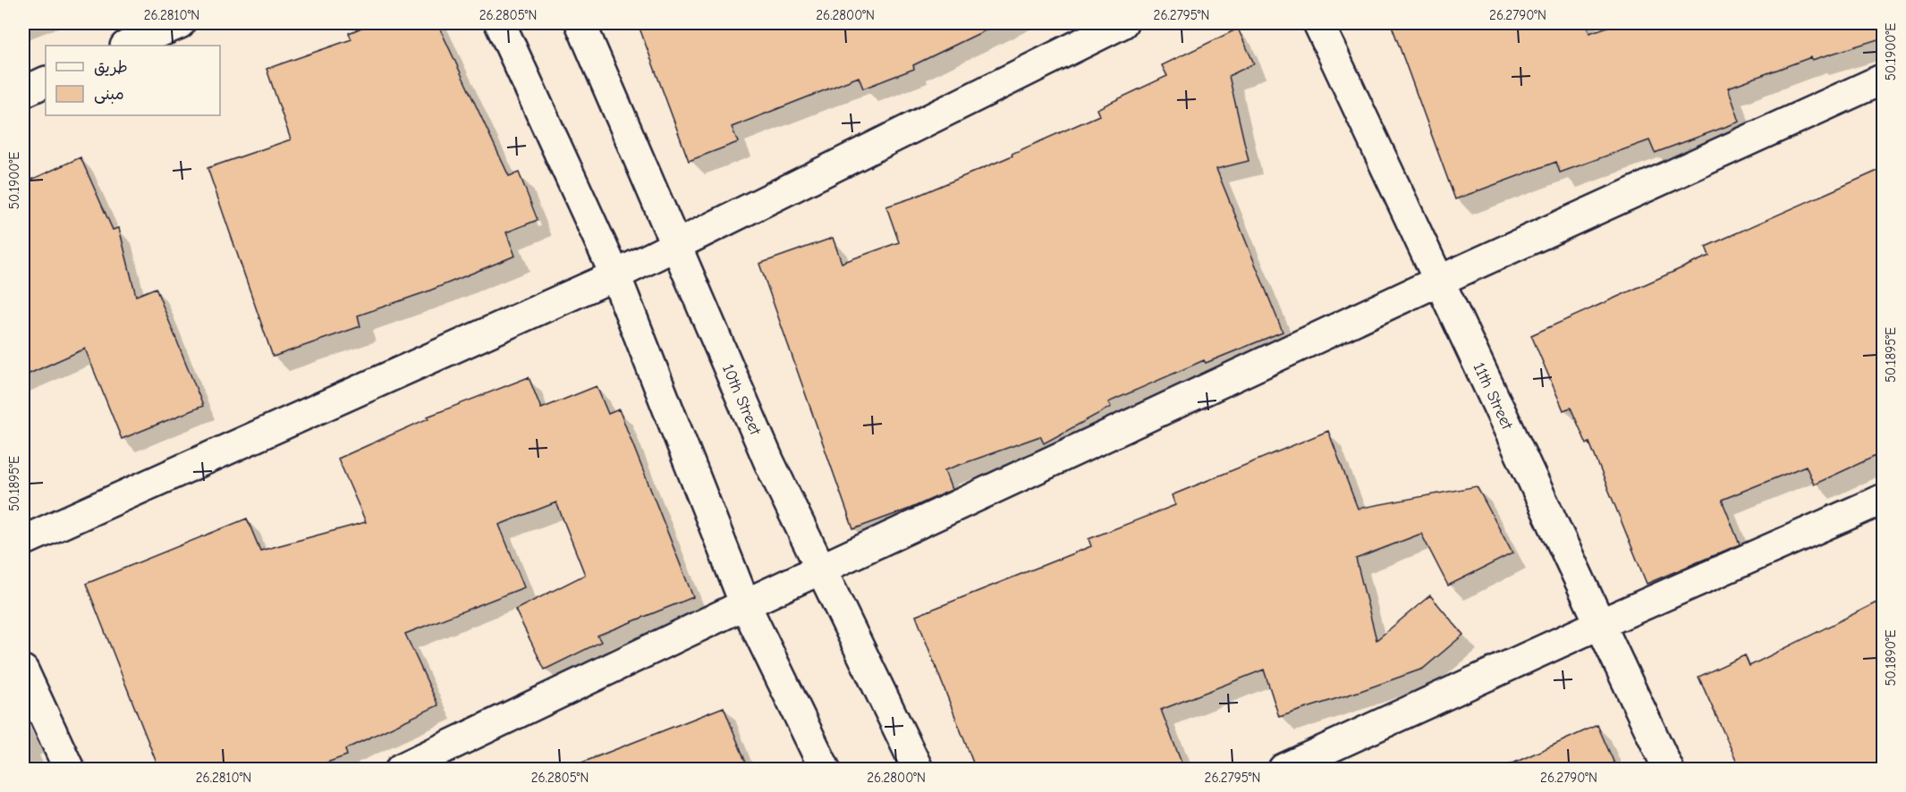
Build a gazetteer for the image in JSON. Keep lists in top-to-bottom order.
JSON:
{
  "streets": {
    "street": ["11th Street", "10th Street"]
  },
  "legend": ["طريق", "مبنى"],
  "coordinates": [
    "26.2810°N",
    "26.2805°N",
    "26.2800°N",
    "26.2795°N",
    "26.2790°N",
    "50.1900°E",
    "50.1895°E",
    "50.1890°E"
  ]
}
